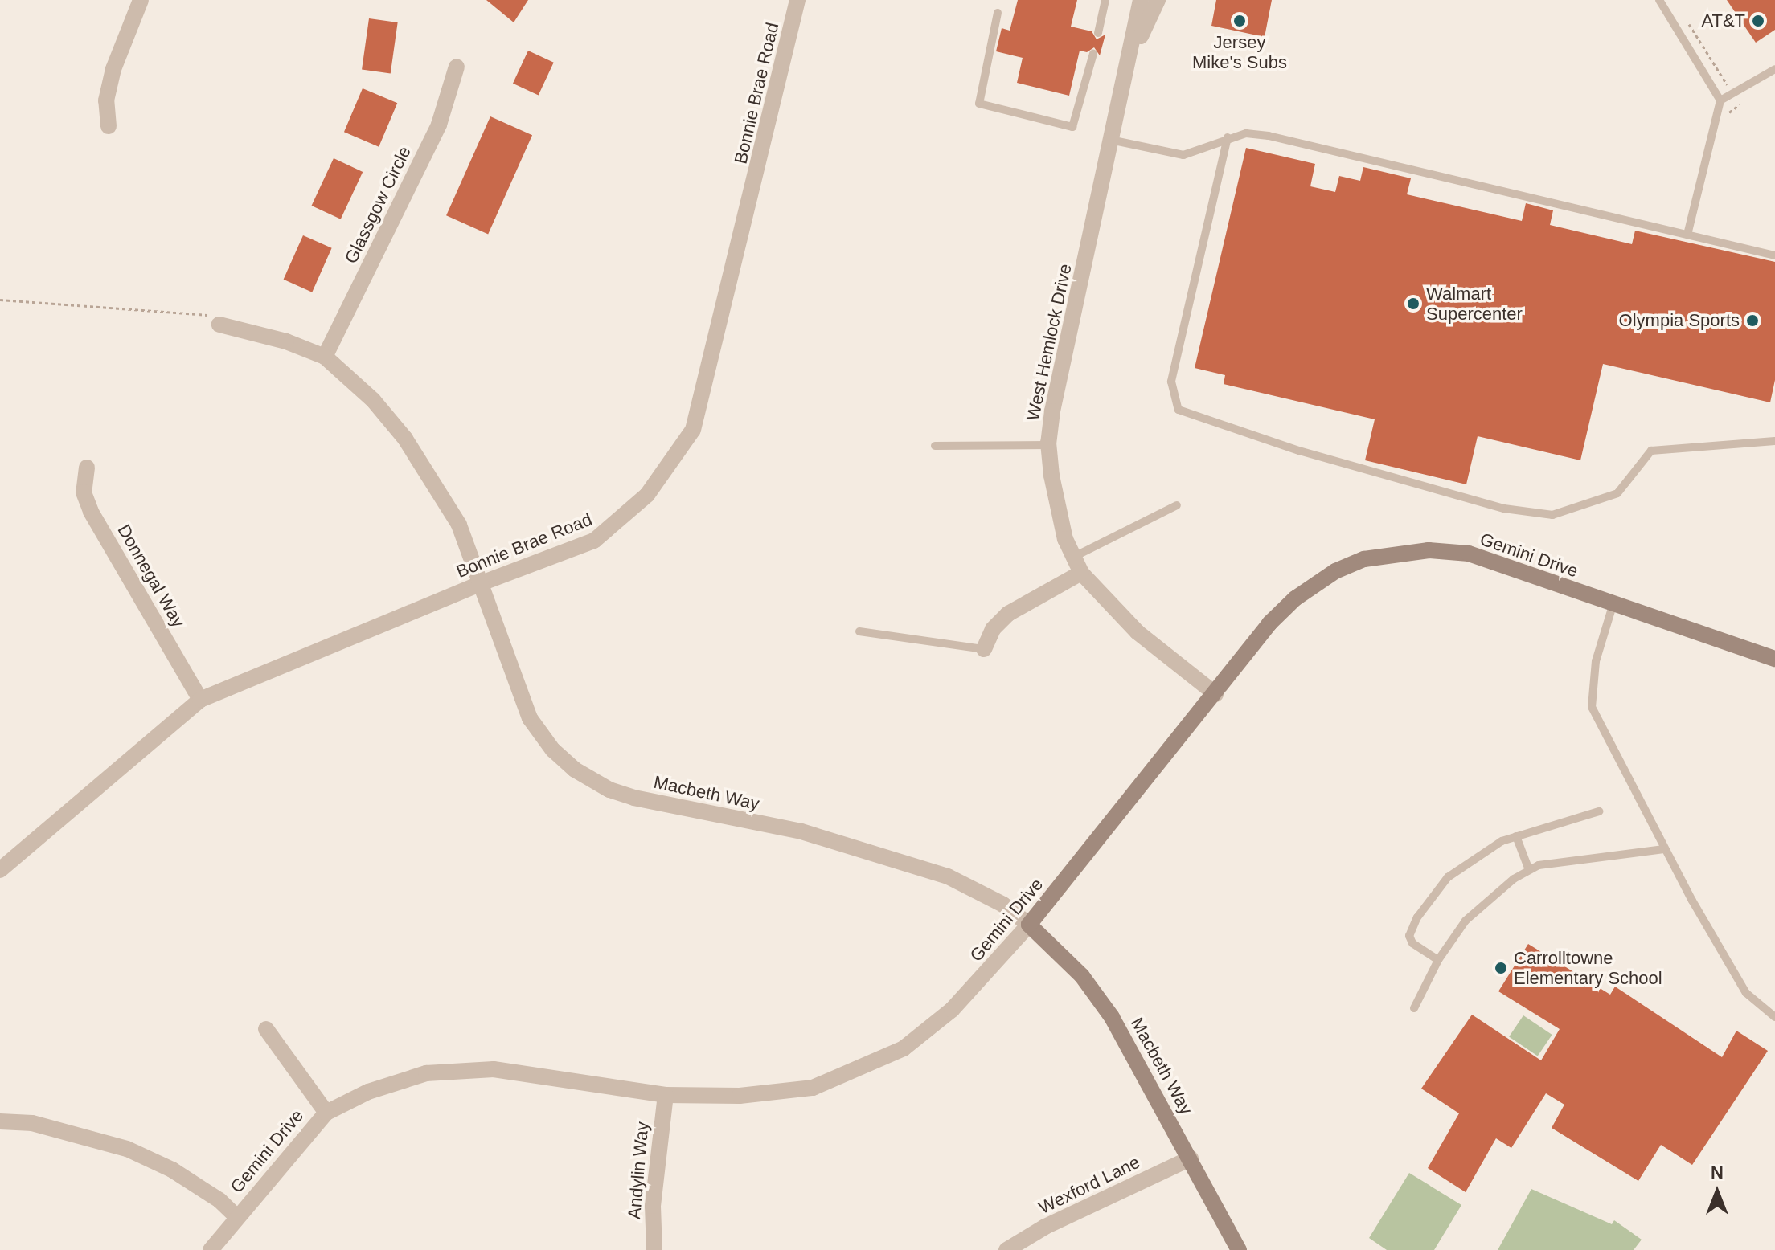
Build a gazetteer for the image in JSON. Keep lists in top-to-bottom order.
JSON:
{
  "streets": {
    "street": [
      "Bonnie Brae Road",
      "Glassgow Circle",
      "West Hemlock Drive",
      "Gemini Drive",
      "Donnegal Way",
      "Macbeth Way",
      "Andylin Way",
      "Wexford Lane"
    ]
  },
  "crossings": [
    ["Bonnie Brae Road", "Donnegal Way"],
    ["Bonnie Brae Road", "Macbeth Way"],
    ["Glassgow Circle", "Macbeth Way"],
    ["West Hemlock Drive", "Gemini Drive"],
    ["Gemini Drive", "Macbeth Way"],
    ["Gemini Drive", "Andylin Way"],
    ["Macbeth Way", "Wexford Lane"]
  ],
  "places": [
    "Jersey Mike's Subs",
    "AT&T",
    "Walmart Supercenter",
    "Olympia Sports",
    "Carrolltowne Elementary School"
  ],
  "north": "top"
}
